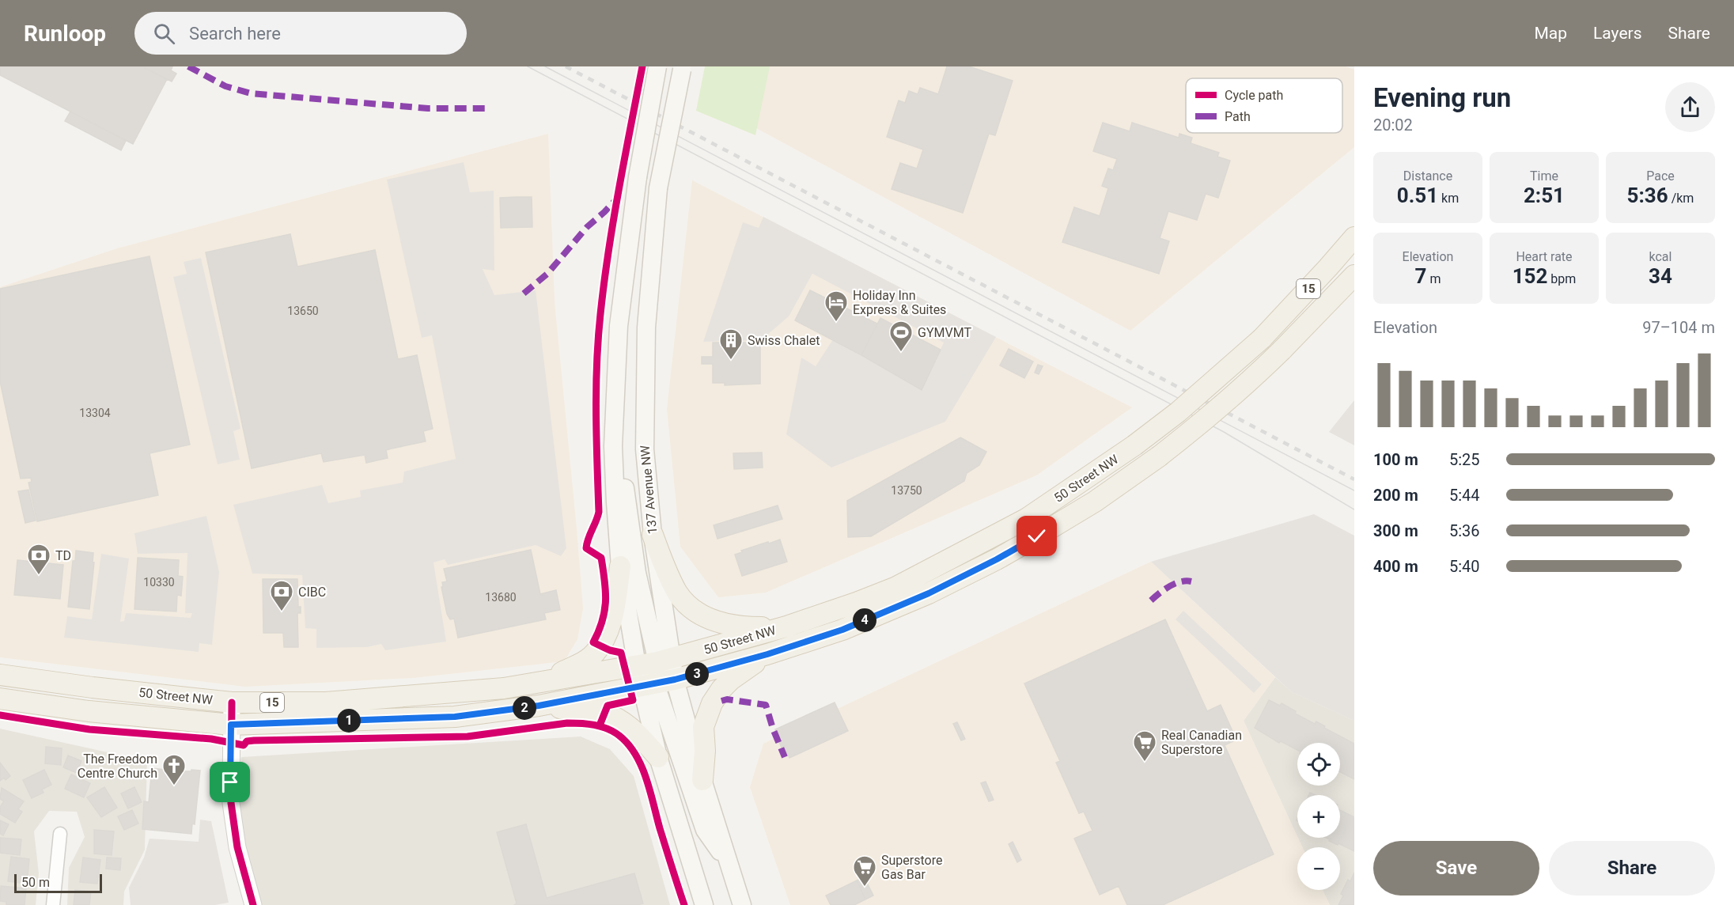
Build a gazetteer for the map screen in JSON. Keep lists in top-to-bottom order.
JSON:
{
  "streets": {
    "main road": ["15", "50 Street NW", "137 Avenue NW"]
  },
  "crossings": [
    ["50 Street NW", "137 Avenue NW"]
  ],
  "places": {
    "hotel": ["Holiday Inn Express & Suites"],
    "sports": ["GYMVMT"],
    "building": ["Swiss Chalet"],
    "bank": ["TD", "CIBC"],
    "supermarket": ["Real Canadian Superstore", "Superstore Gas Bar"],
    "church": ["The Freedom Centre Church"]
  },
  "house_numbers": [
    "13650",
    "13304",
    "13750",
    "10330",
    "13680"
  ],
  "legend": ["Cycle path", "Path"],
  "scale_bar": "50 m",
  "page": {
    "header": "Runloop",
    "search": "Search here",
    "nav": ["Map", "Layers", "Share"],
    "heading": ["Evening run", "20:02"],
    "stats": [
      ["Distance", "0.51 km"],
      ["Time", "2:51"],
      ["Pace", "5:36 /km"],
      ["Elevation", "7 m"],
      ["Heart rate", "152 bpm"],
      ["kcal", "34"]
    ],
    "chart": ["Elevation", "97–104 m"],
    "list": [
      {
        "name": "100 m",
        "note": "5:25"
      },
      {
        "name": "200 m",
        "note": "5:44"
      },
      {
        "name": "300 m",
        "note": "5:36"
      },
      {
        "name": "400 m",
        "note": "5:40"
      }
    ],
    "pins": [
      "4",
      "3",
      "2",
      "1"
    ],
    "map_buttons": ["+", "−"],
    "buttons": ["Save", "Share"],
    "scale": "50 m"
  }
}
